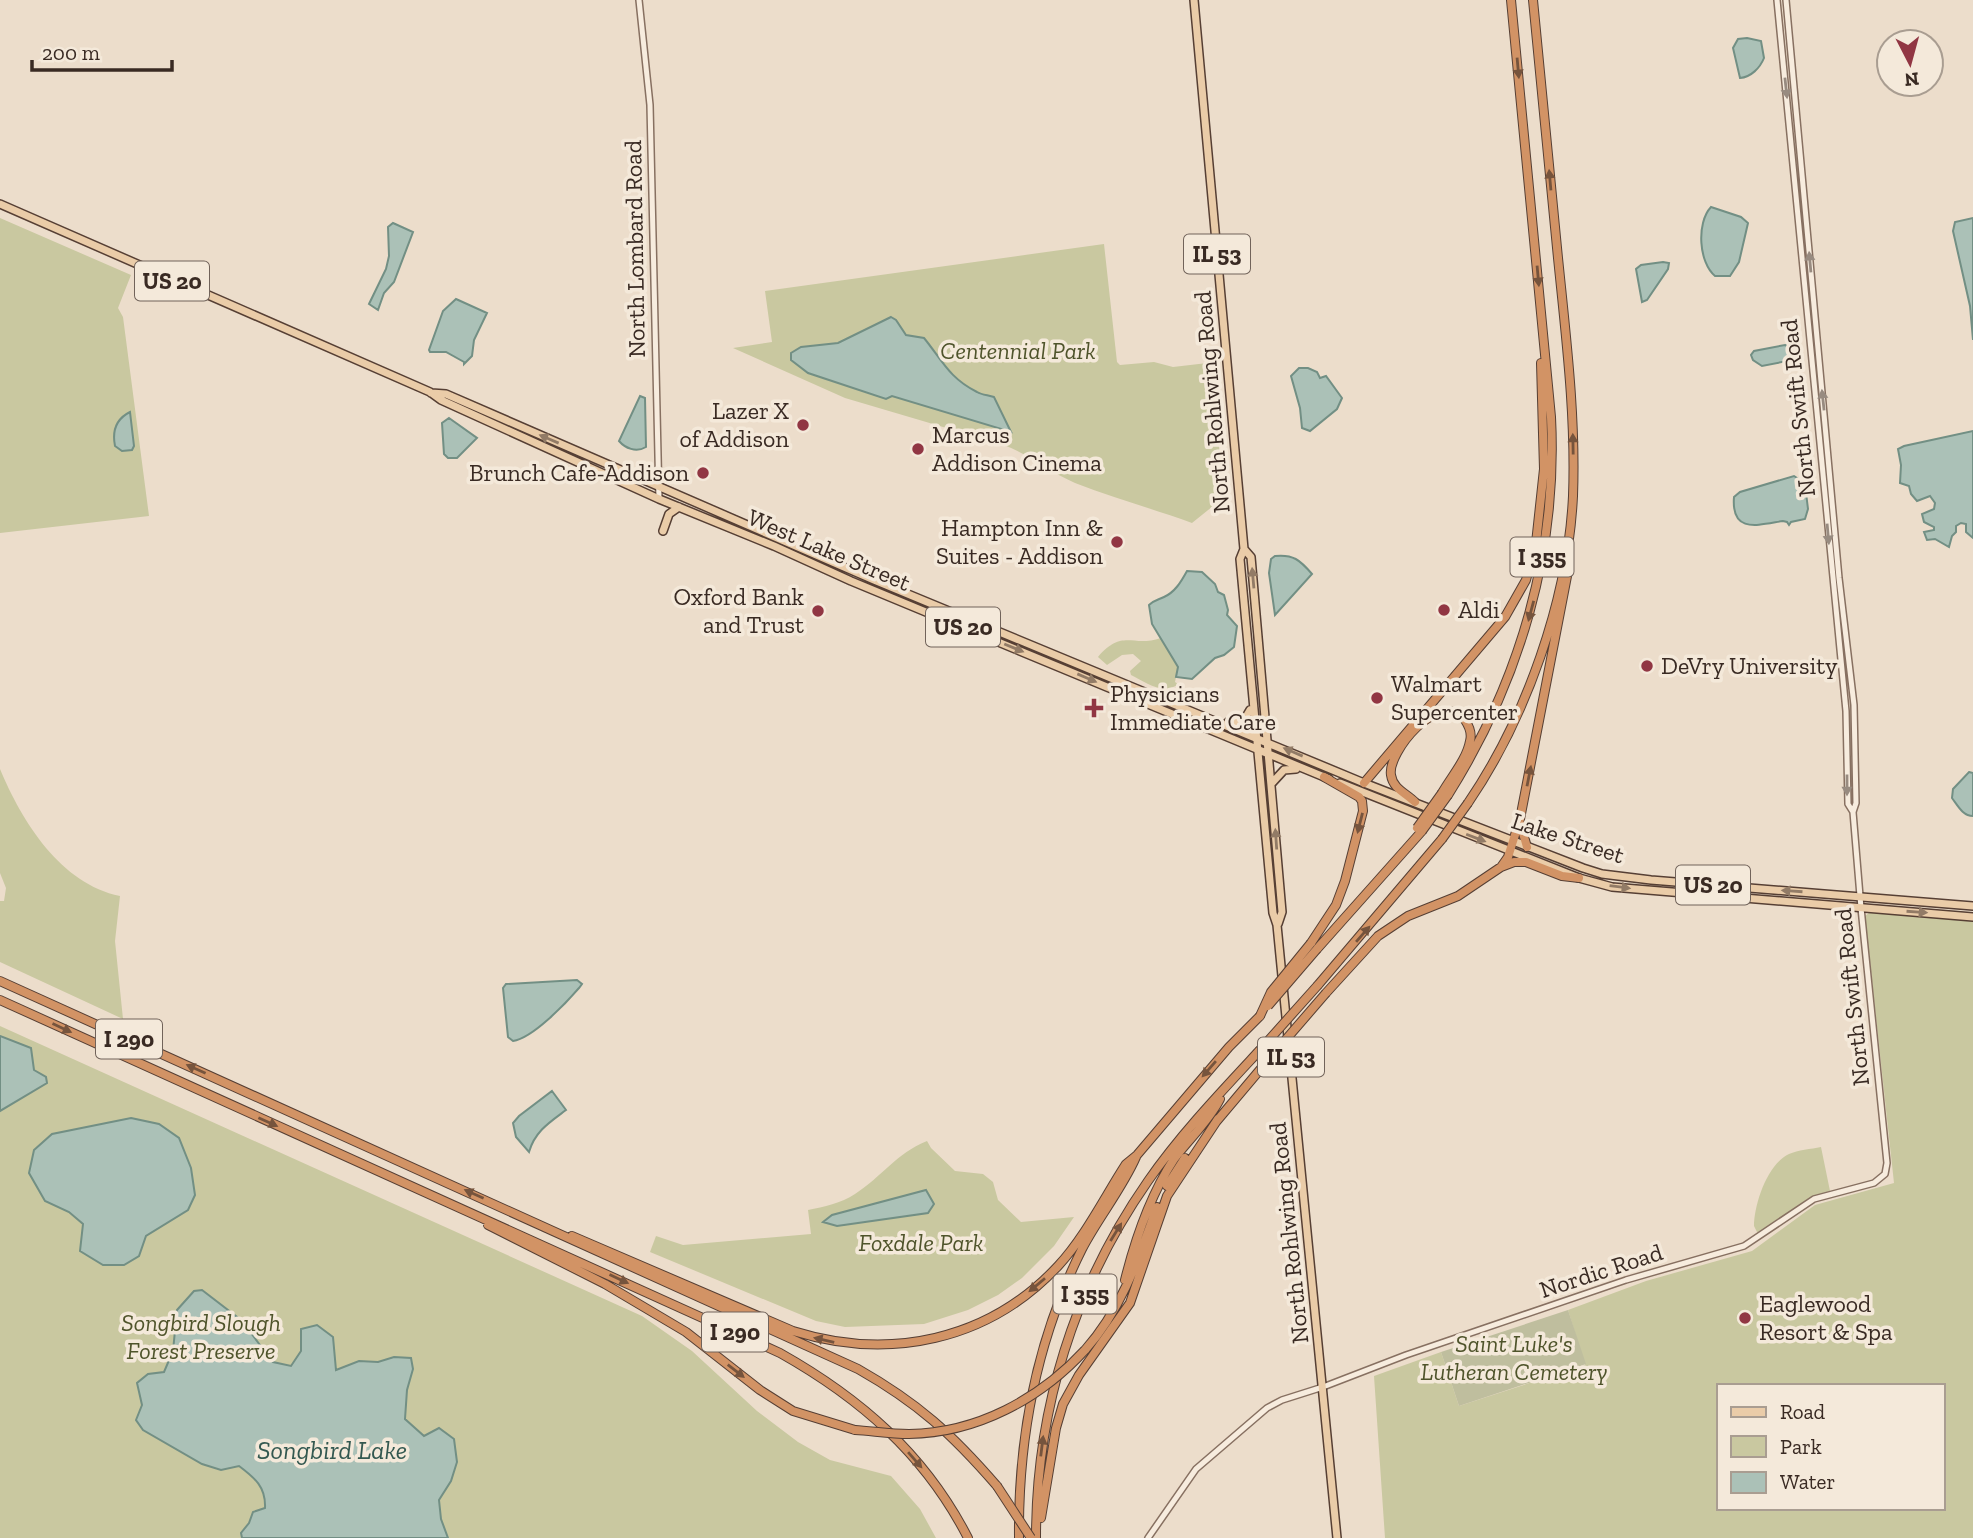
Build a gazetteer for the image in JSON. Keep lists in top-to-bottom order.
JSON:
{
  "streets": {
    "highway": ["I 355", "I 290"],
    "main road": [
      "IL 53",
      "US 20",
      "North Rohlwing Road",
      "West Lake Street",
      "Lake Street"
    ],
    "street": ["North Lombard Road", "North Swift Road", "Nordic Road"]
  },
  "crossings": [
    ["North Lombard Road", "West Lake Street"],
    ["North Rohlwing Road", "West Lake Street"],
    ["North Rohlwing Road", "Lake Street"],
    ["North Rohlwing Road", "Nordic Road"],
    ["North Swift Road", "Lake Street"],
    ["North Swift Road", "Nordic Road"],
    ["West Lake Street", "Lake Street"]
  ],
  "water": ["Songbird Lake"],
  "parks": [
    "Centennial Park",
    "Foxdale Park",
    "Songbird Slough Forest Preserve",
    "Saint Luke's Lutheran Cemetery"
  ],
  "places": {
    "other": [
      "Lazer X of Addison",
      "Marcus Addison Cinema",
      "Brunch Cafe-Addison",
      "Hampton Inn & Suites - Addison",
      "Aldi",
      "Oxford Bank and Trust",
      "DeVry University",
      "Walmart Supercenter",
      "Eaglewood Resort & Spa"
    ],
    "health": ["Physicians Immediate Care"]
  },
  "legend": ["Road", "Park", "Water"],
  "scale_bar": "200 m",
  "north": "bottom"
}
